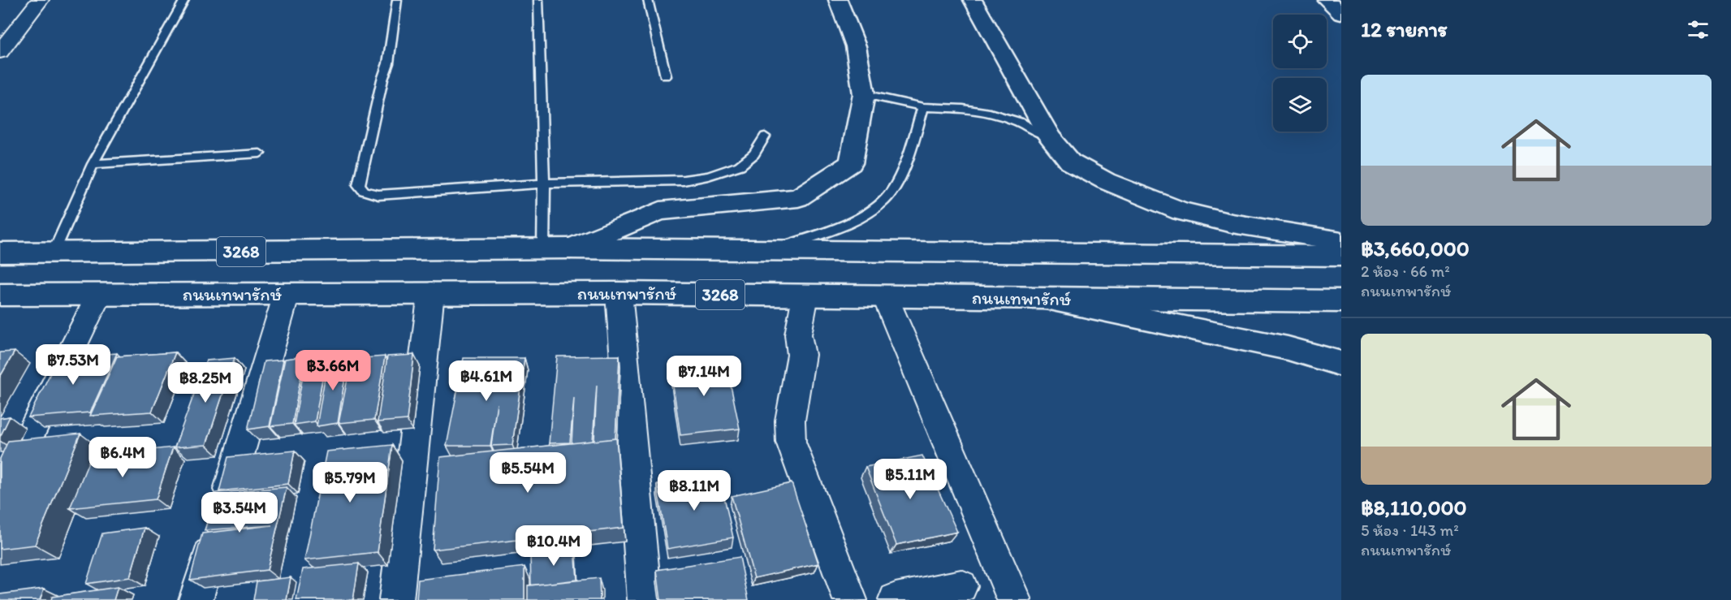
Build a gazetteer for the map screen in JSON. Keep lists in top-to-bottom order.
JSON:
{
  "streets": {
    "main road": ["3268", "ถนนเทพารักษ์"]
  },
  "page": {
    "heading": "12 รายการ",
    "list": [
      {
        "name": "฿3,660,000",
        "note": "2 ห้อง · 66 m² · ถนนเทพารักษ์"
      },
      {
        "name": "฿8,110,000",
        "note": "5 ห้อง · 143 m² · ถนนเทพารักษ์"
      }
    ],
    "price": [
      "฿7.53M",
      "฿3.66M",
      "฿7.14M",
      "฿4.61M",
      "฿8.25M",
      "฿6.4M",
      "฿5.54M",
      "฿5.11M",
      "฿5.79M",
      "฿8.11M",
      "฿3.54M",
      "฿10.4M"
    ]
  }
}
